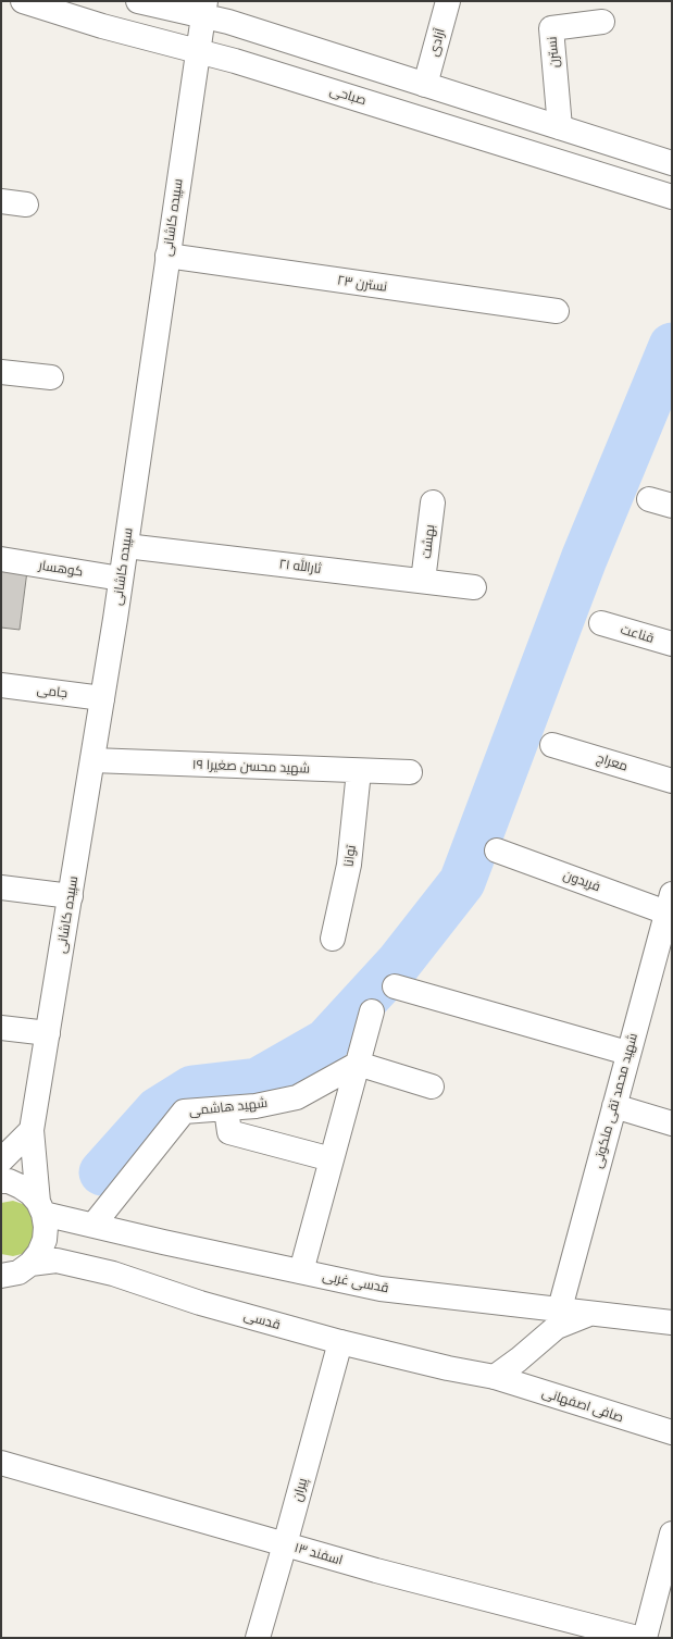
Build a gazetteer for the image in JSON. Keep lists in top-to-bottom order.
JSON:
{
  "streets": {
    "street": [
      "آزادی",
      "نسترن",
      "صباحی",
      "سپیده کاشانی",
      "نسترن ۲۳",
      "بهشت",
      "ثارالله ۲۱",
      "کوهسار",
      "قناعت",
      "جامی",
      "معراج",
      "شهید محسن صغیرا ۱۹",
      "توانا",
      "فریدون",
      "شهید محمد تقی ملکوتی",
      "شهید هاشمی",
      "قدسی غربی",
      "قدسی",
      "صافی اصفهانی",
      "پیران",
      "اسفند ۱۳"
    ]
  },
  "crossings": [
    ["صباحی", "سپیده کاشانی"],
    ["سپیده کاشانی", "نسترن ۲۳"],
    ["سپیده کاشانی", "ثارالله ۲۱"],
    ["سپیده کاشانی", "کوهسار"],
    ["سپیده کاشانی", "جامی"],
    ["سپیده کاشانی", "شهید محسن صغیرا ۱۹"],
    ["سپیده کاشانی", "قدسی غربی"],
    ["سپیده کاشانی", "قدسی"],
    ["بهشت", "ثارالله ۲۱"],
    ["شهید محسن صغیرا ۱۹", "توانا"],
    ["فریدون", "شهید محمد تقی ملکوتی"],
    ["شهید محمد تقی ملکوتی", "قدسی غربی"],
    ["شهید هاشمی", "قدسی غربی"],
    ["قدسی", "صافی اصفهانی"],
    ["قدسی", "پیران"],
    ["پیران", "اسفند ۱۳"]
  ]
}
